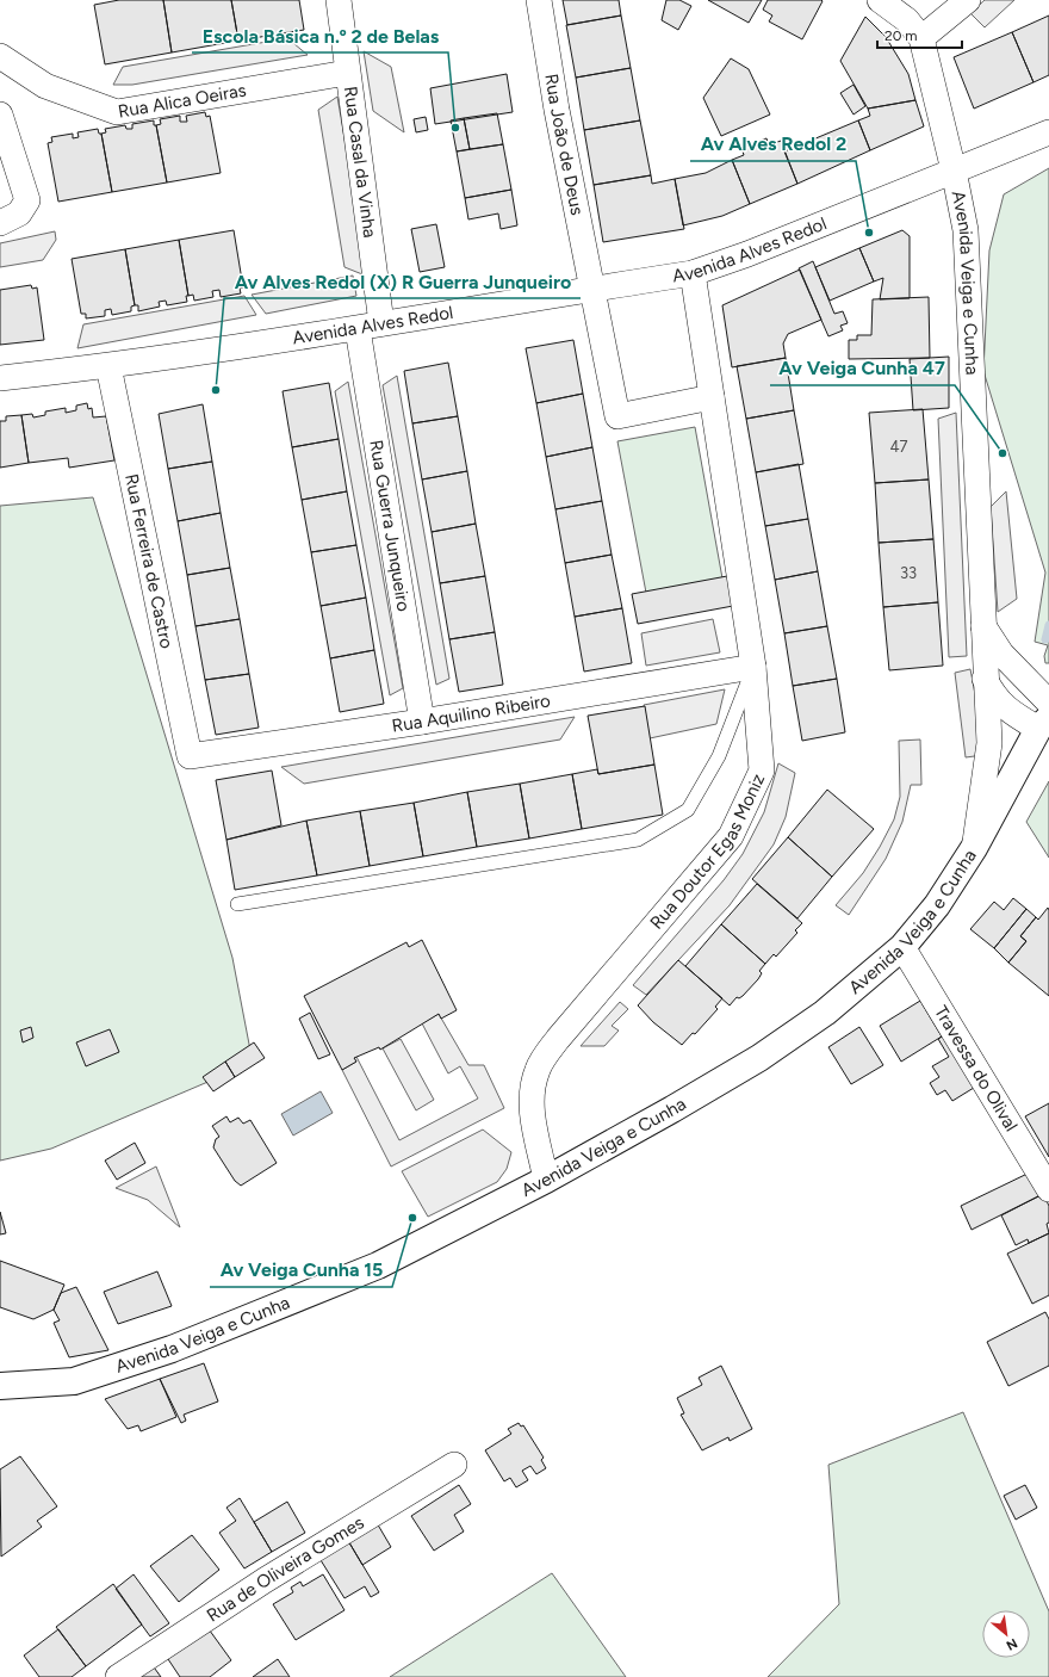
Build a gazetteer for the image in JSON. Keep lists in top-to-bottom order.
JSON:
{
  "streets": {
    "street": [
      "Rua Alica Oeiras",
      "Rua João de Deus",
      "Rua Casal da Vinha",
      "Avenida Alves Redol",
      "Avenida Veiga e Cunha",
      "Rua Guerra Junqueiro",
      "Rua Ferreira de Castro",
      "Rua Aquilino Ribeiro",
      "Rua Doutor Egas Moniz",
      "Travessa do Olival",
      "Rua de Oliveira Gomes"
    ]
  },
  "crossings": [
    ["Rua Alica Oeiras", "Rua Casal da Vinha"],
    ["Rua João de Deus", "Avenida Alves Redol"],
    ["Rua Casal da Vinha", "Avenida Alves Redol"],
    ["Avenida Alves Redol", "Avenida Veiga e Cunha"],
    ["Avenida Alves Redol", "Rua Guerra Junqueiro"],
    ["Avenida Alves Redol", "Rua Ferreira de Castro"],
    ["Avenida Alves Redol", "Rua Doutor Egas Moniz"],
    ["Avenida Veiga e Cunha", "Rua Doutor Egas Moniz"],
    ["Avenida Veiga e Cunha", "Travessa do Olival"],
    ["Rua Guerra Junqueiro", "Rua Aquilino Ribeiro"],
    ["Rua Ferreira de Castro", "Rua Aquilino Ribeiro"],
    ["Rua Aquilino Ribeiro", "Rua Doutor Egas Moniz"]
  ],
  "places": [
    "Escola Básica n.º 2 de Belas",
    "Av Alves Redol 2",
    "Av Alves Redol (X) R Guerra Junqueiro",
    "Av Veiga Cunha 47",
    "Av Veiga Cunha 15"
  ],
  "house_numbers": ["47", "33"],
  "scale_bar": "20 m",
  "north": "bottom right"
}
